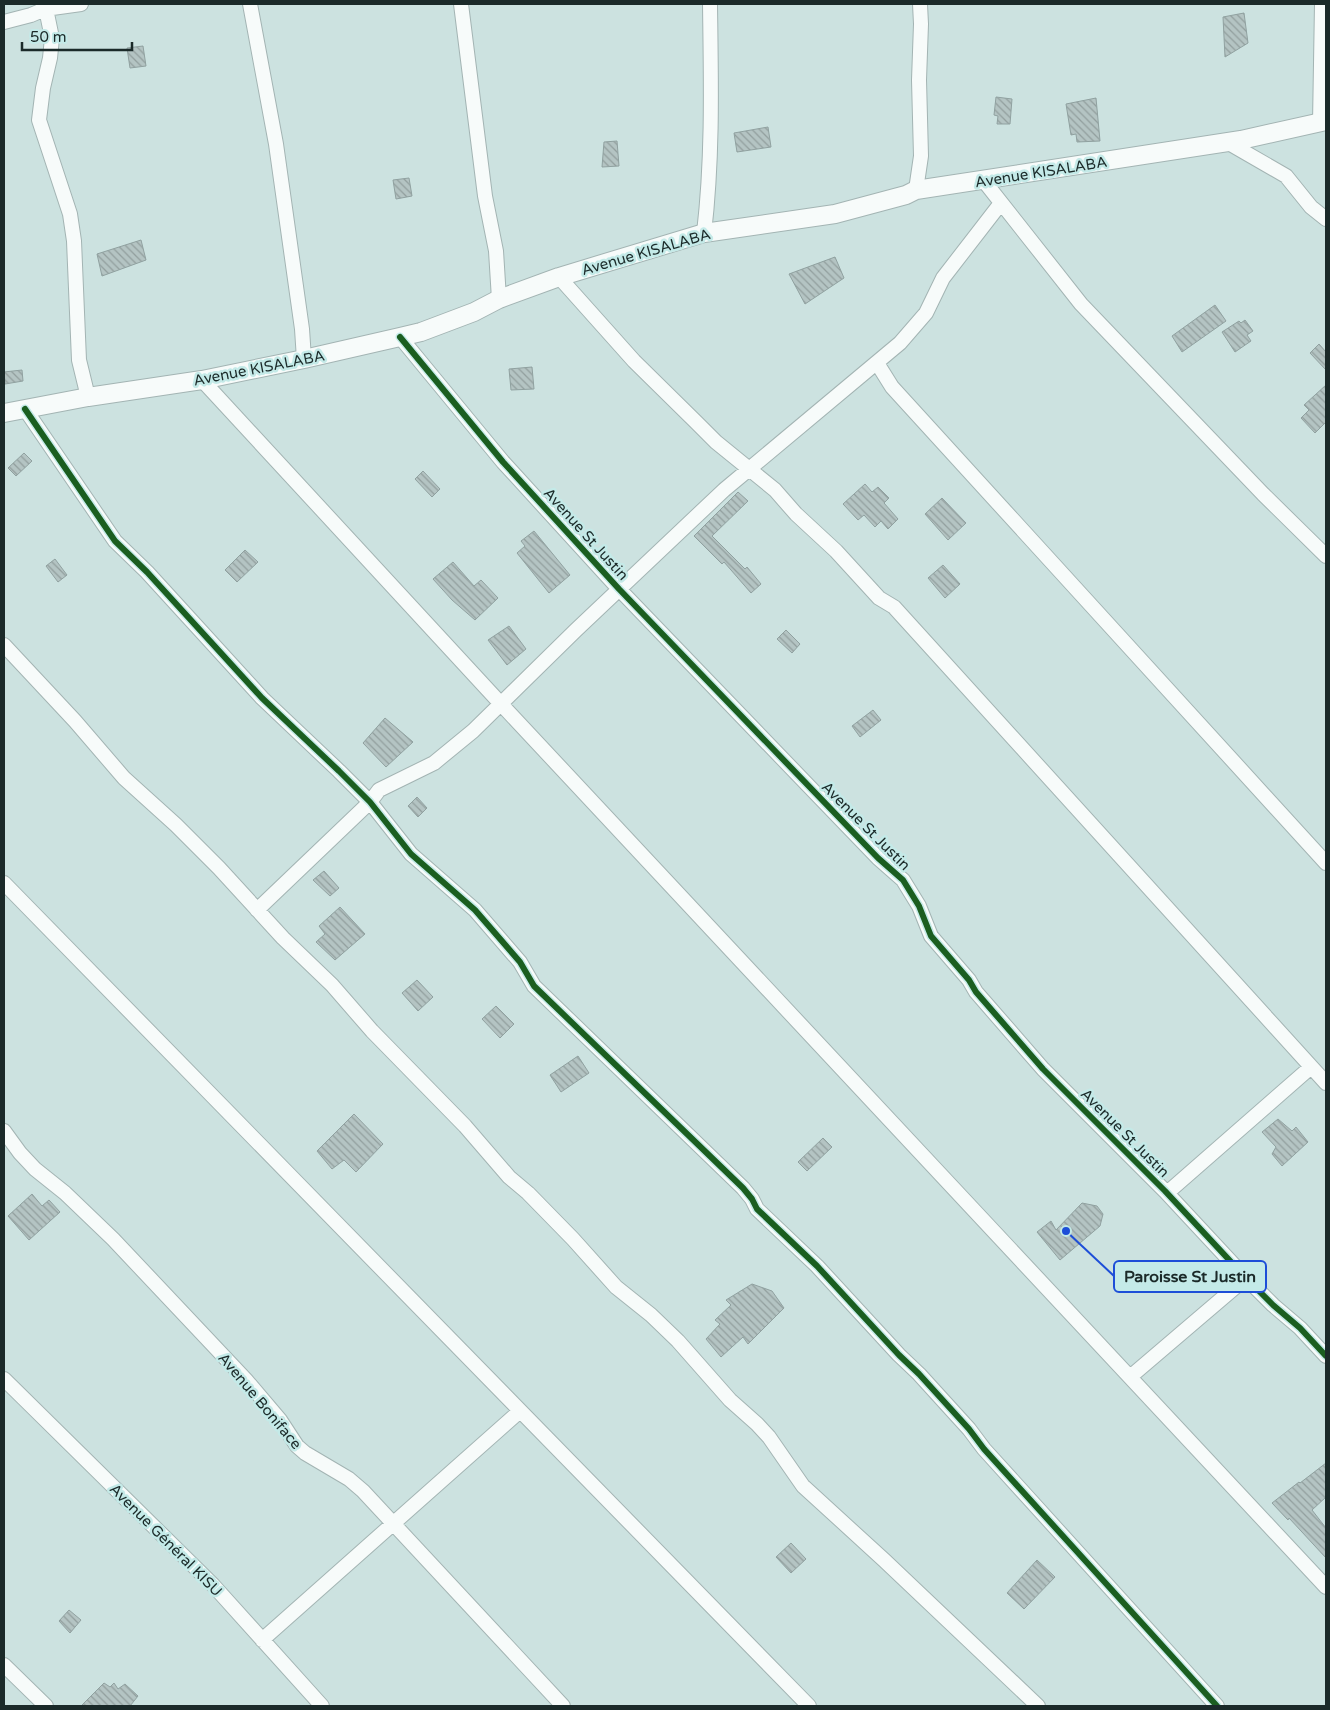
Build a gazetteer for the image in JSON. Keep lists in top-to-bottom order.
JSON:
{
  "streets": {
    "street": [
      "Avenue KISALABA",
      "Avenue St Justin",
      "Avenue Boniface",
      "Avenue Général KISU"
    ]
  },
  "crossings": [
    ["Avenue KISALABA", "Avenue St Justin"]
  ],
  "places": ["Paroisse St Justin"],
  "scale_bar": "50 m"
}
